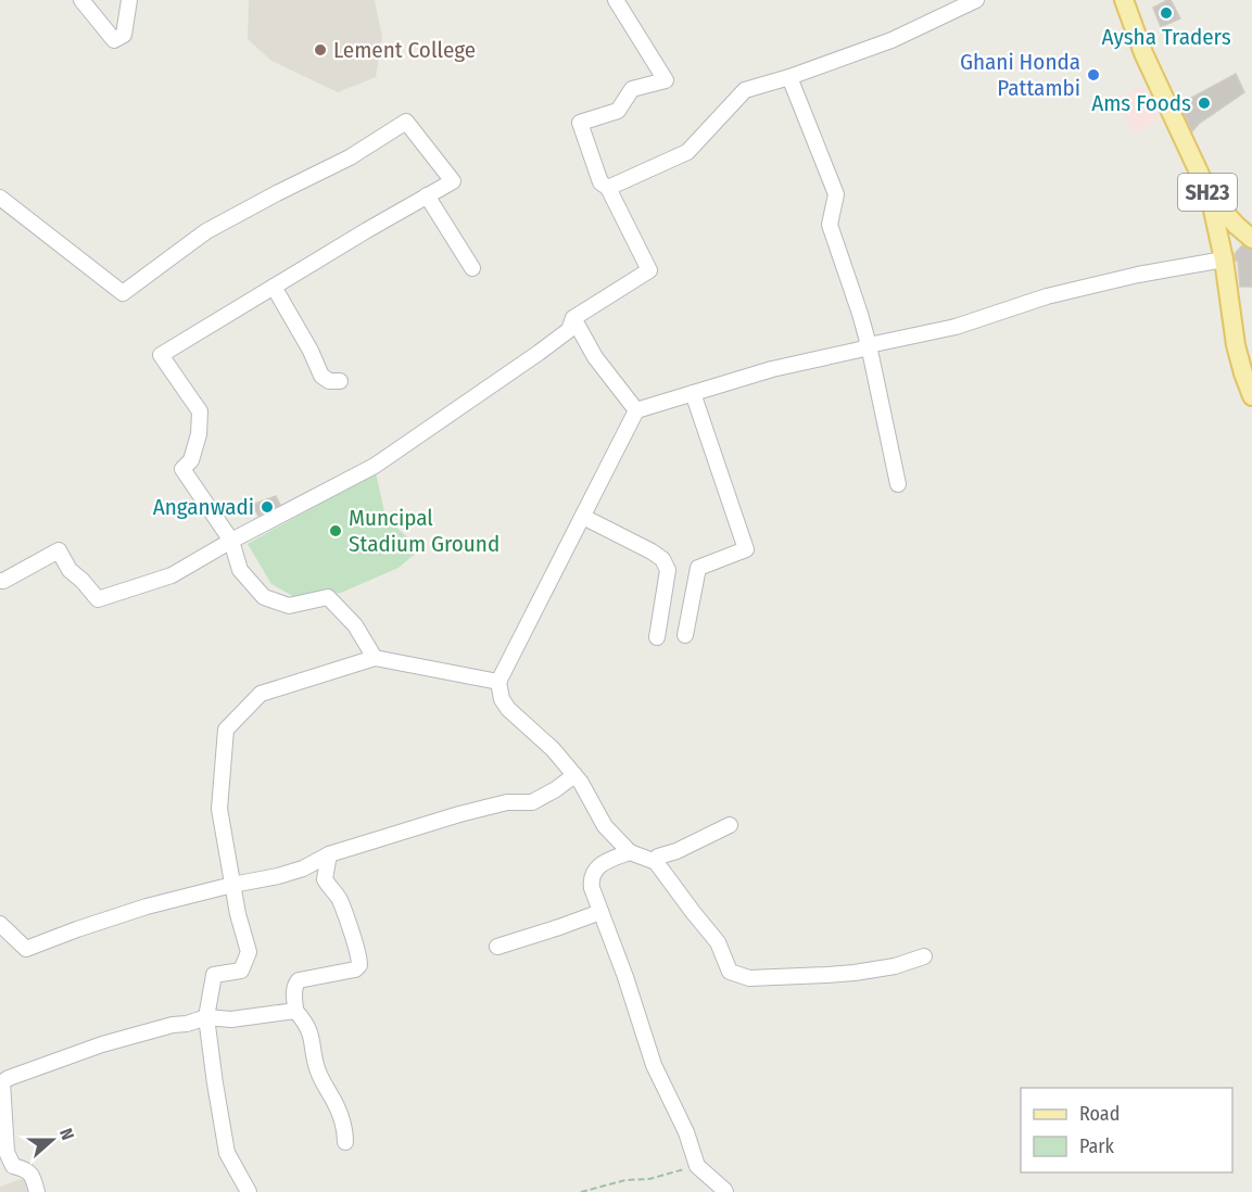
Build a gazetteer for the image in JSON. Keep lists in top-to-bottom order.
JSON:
{
  "streets": {
    "main road": ["SH23"]
  },
  "places": [
    "Aysha Traders",
    "Lement College",
    "Ghani Honda Pattambi",
    "Ams Foods",
    "Anganwadi",
    "Muncipal Stadium Ground"
  ],
  "legend": ["Road", "Park"],
  "north": "right"
}
